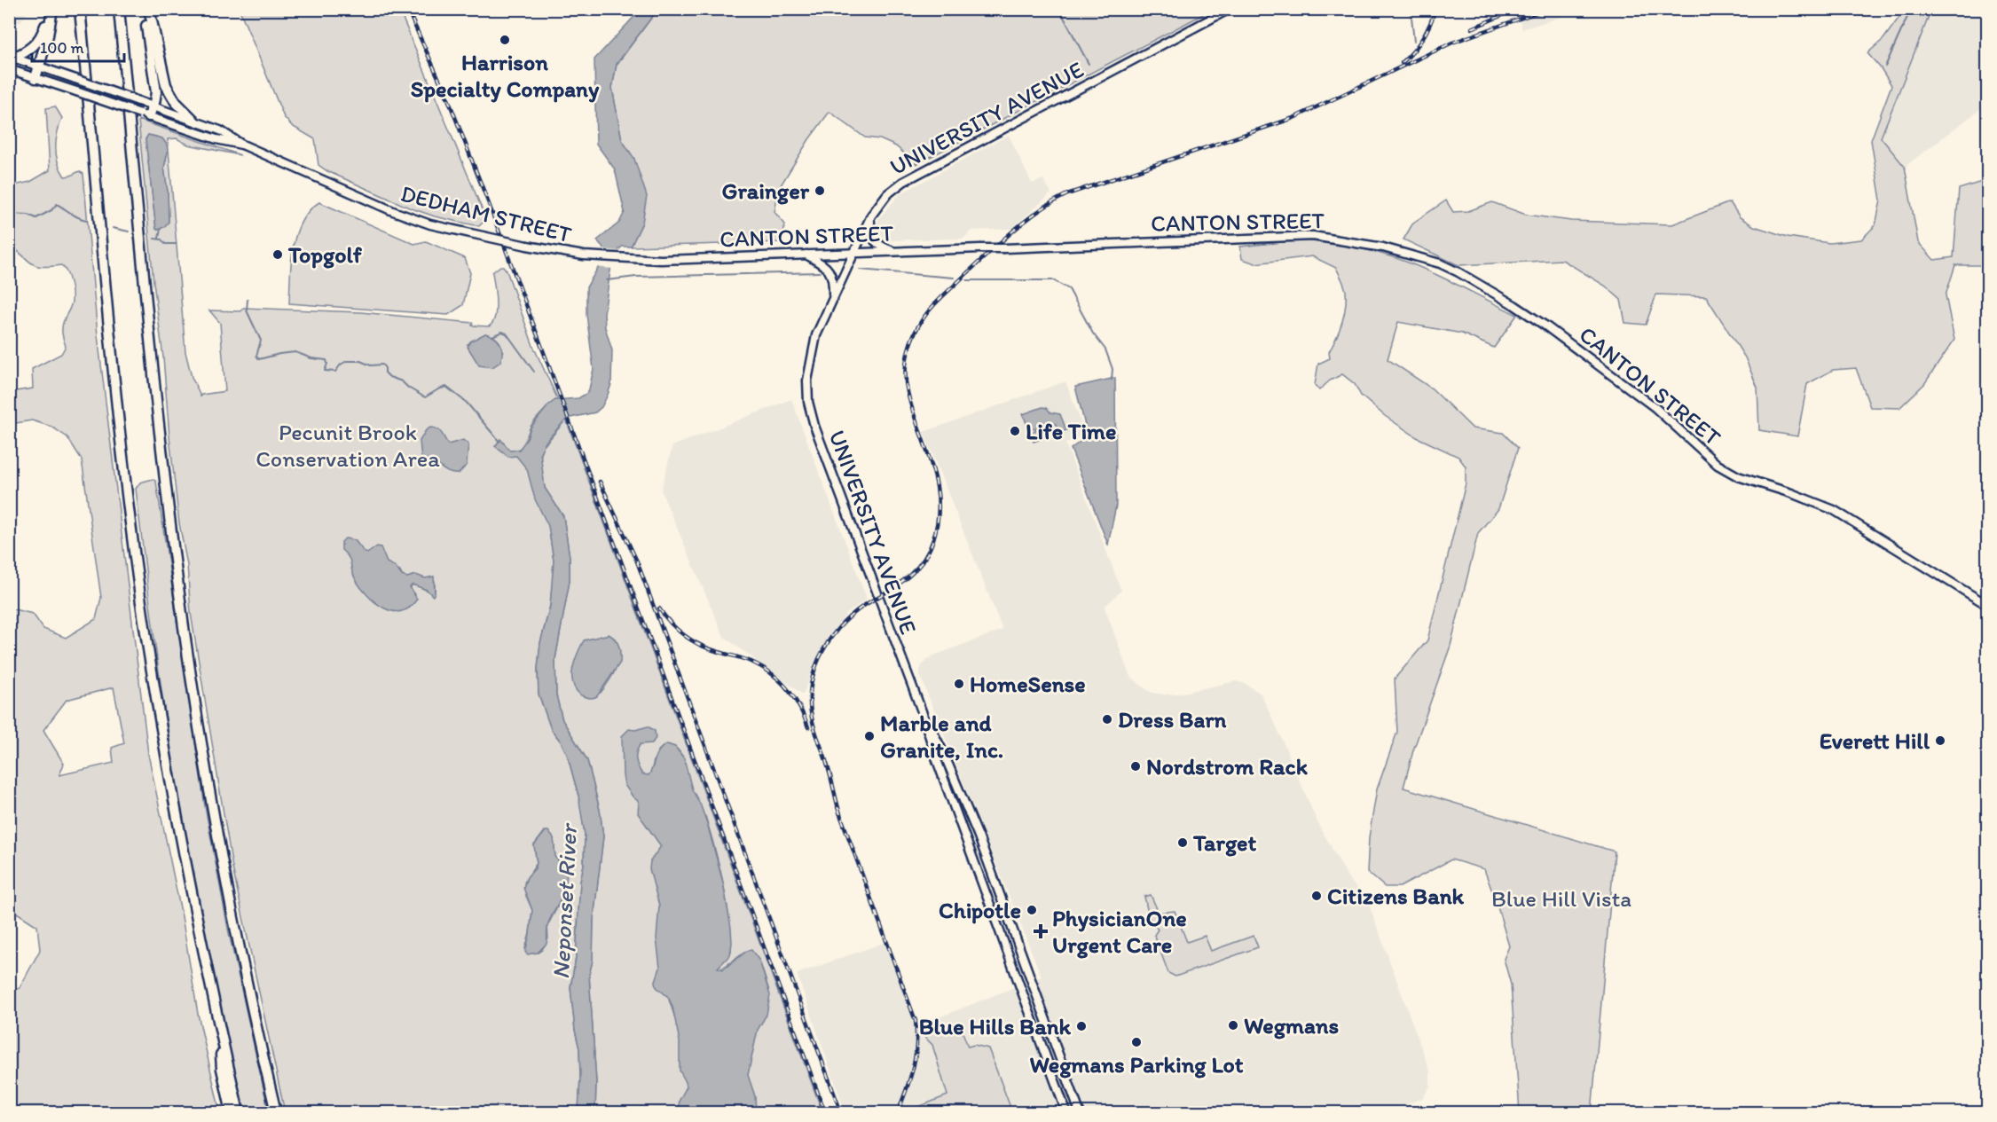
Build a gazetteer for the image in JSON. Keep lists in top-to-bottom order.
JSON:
{
  "streets": {
    "main road": ["UNIVERSITY AVENUE", "DEDHAM STREET", "CANTON STREET"]
  },
  "crossings": [
    ["UNIVERSITY AVENUE", "CANTON STREET"],
    ["DEDHAM STREET", "CANTON STREET"]
  ],
  "water": ["Neponset River"],
  "parks": ["Pecunit Brook Conservation Area", "Blue Hill Vista"],
  "places": {
    "other": [
      "Harrison Specialty Company",
      "Grainger",
      "Topgolf",
      "Life Time",
      "HomeSense",
      "Dress Barn",
      "Marble and Granite, Inc.",
      "Everett Hill",
      "Nordstrom Rack",
      "Target",
      "Citizens Bank",
      "Chipotle",
      "Wegmans",
      "Blue Hills Bank",
      "Wegmans Parking Lot"
    ],
    "health": ["PhysicianOne Urgent Care"]
  },
  "scale_bar": "100 m"
}
